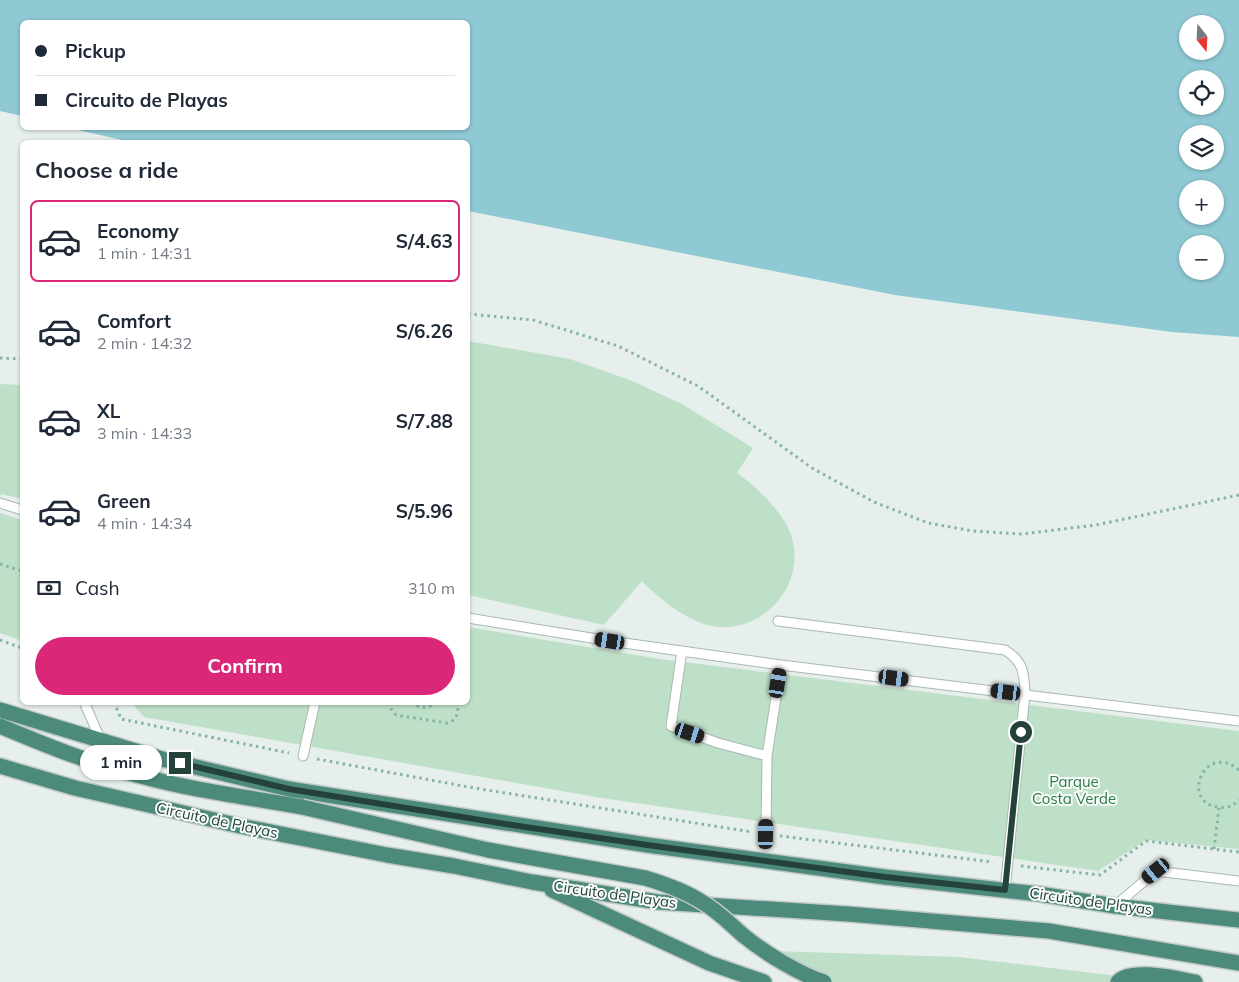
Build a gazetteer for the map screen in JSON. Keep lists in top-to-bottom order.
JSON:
{
  "streets": {
    "highway": ["Circuito de Playas"]
  },
  "parks": ["Parque Costa Verde"],
  "north": "bottom",
  "page": {
    "map_buttons": ["+", "−"],
    "banner": ["Pickup", "Circuito de Playas"],
    "heading": "Choose a ride",
    "list": [
      {
        "name": "Economy",
        "note": "1 min · 14:31",
        "value": "S/4.63"
      },
      {
        "name": "Comfort",
        "note": "2 min · 14:32",
        "value": "S/6.26"
      },
      {
        "name": "XL",
        "note": "3 min · 14:33",
        "value": "S/7.88"
      },
      {
        "name": "Green",
        "note": "4 min · 14:34",
        "value": "S/5.96"
      }
    ],
    "pay": ["Cash", "310 m"],
    "buttons": "Confirm",
    "bubble": "1 min"
  }
}
